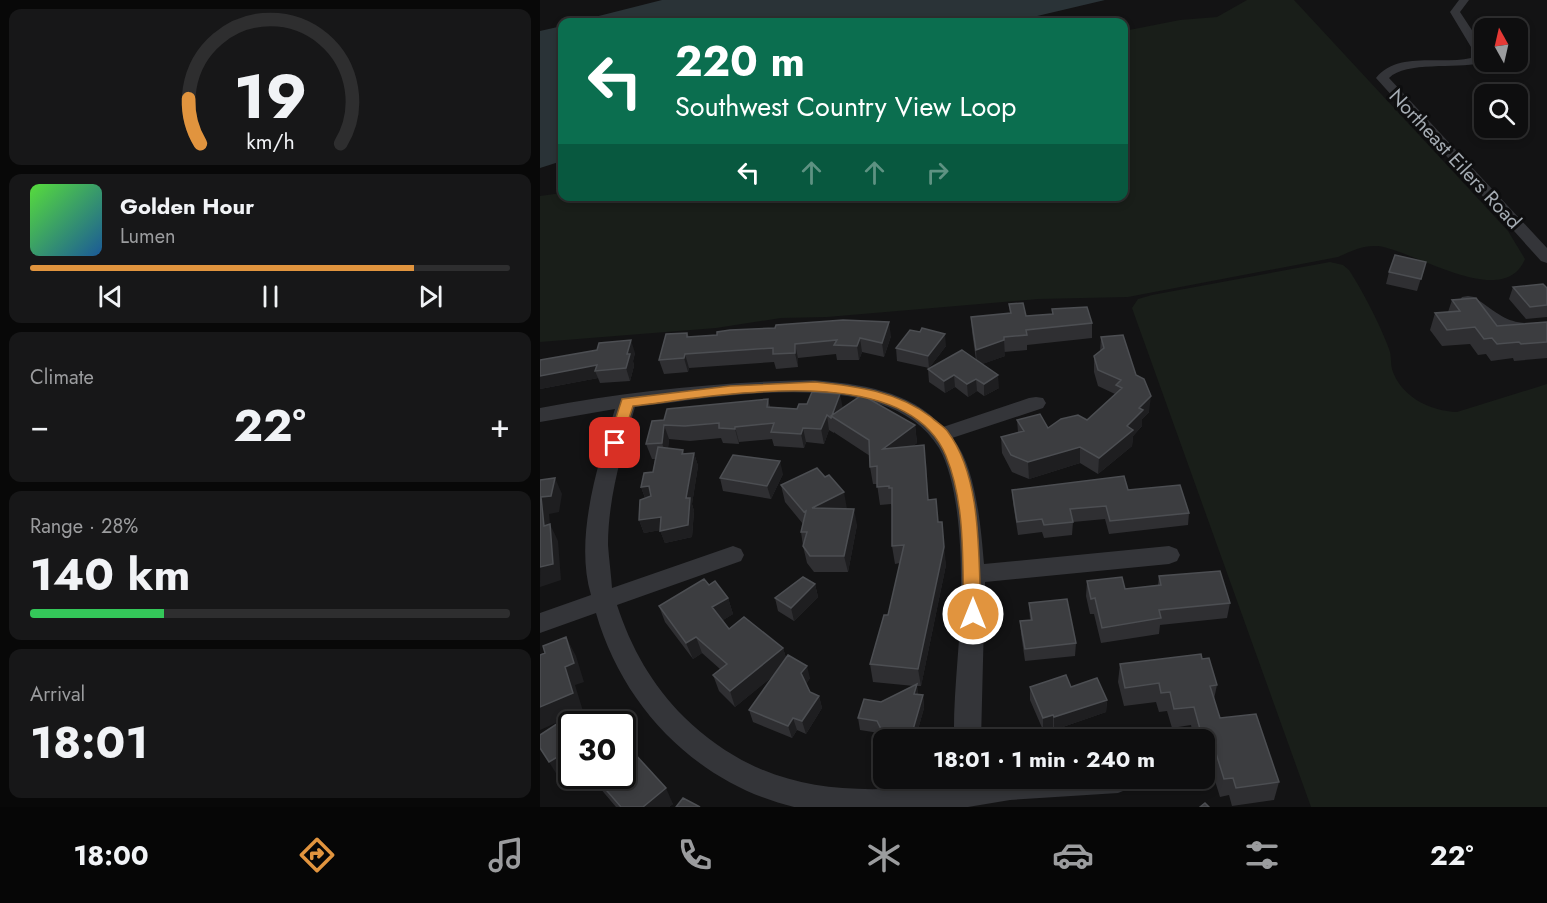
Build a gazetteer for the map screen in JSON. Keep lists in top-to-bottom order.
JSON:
{
  "streets": {
    "street": ["Northeast Eilers Road"]
  },
  "north": "top",
  "page": {
    "turn": ["220 m", "Southwest Country View Loop"],
    "song": ["Golden Hour", "Lumen"],
    "tile": [
      "Climate",
      ["Range · 28%", "140 km"],
      ["Arrival", "18:01"]
    ],
    "heat": ["−", "22°", "+"],
    "limit": "30",
    "trip": "18:01 · 1 min · 240 m",
    "tabs": ["18:00", "22°"],
    "gauge": ["19", "km/h"]
  }
}
